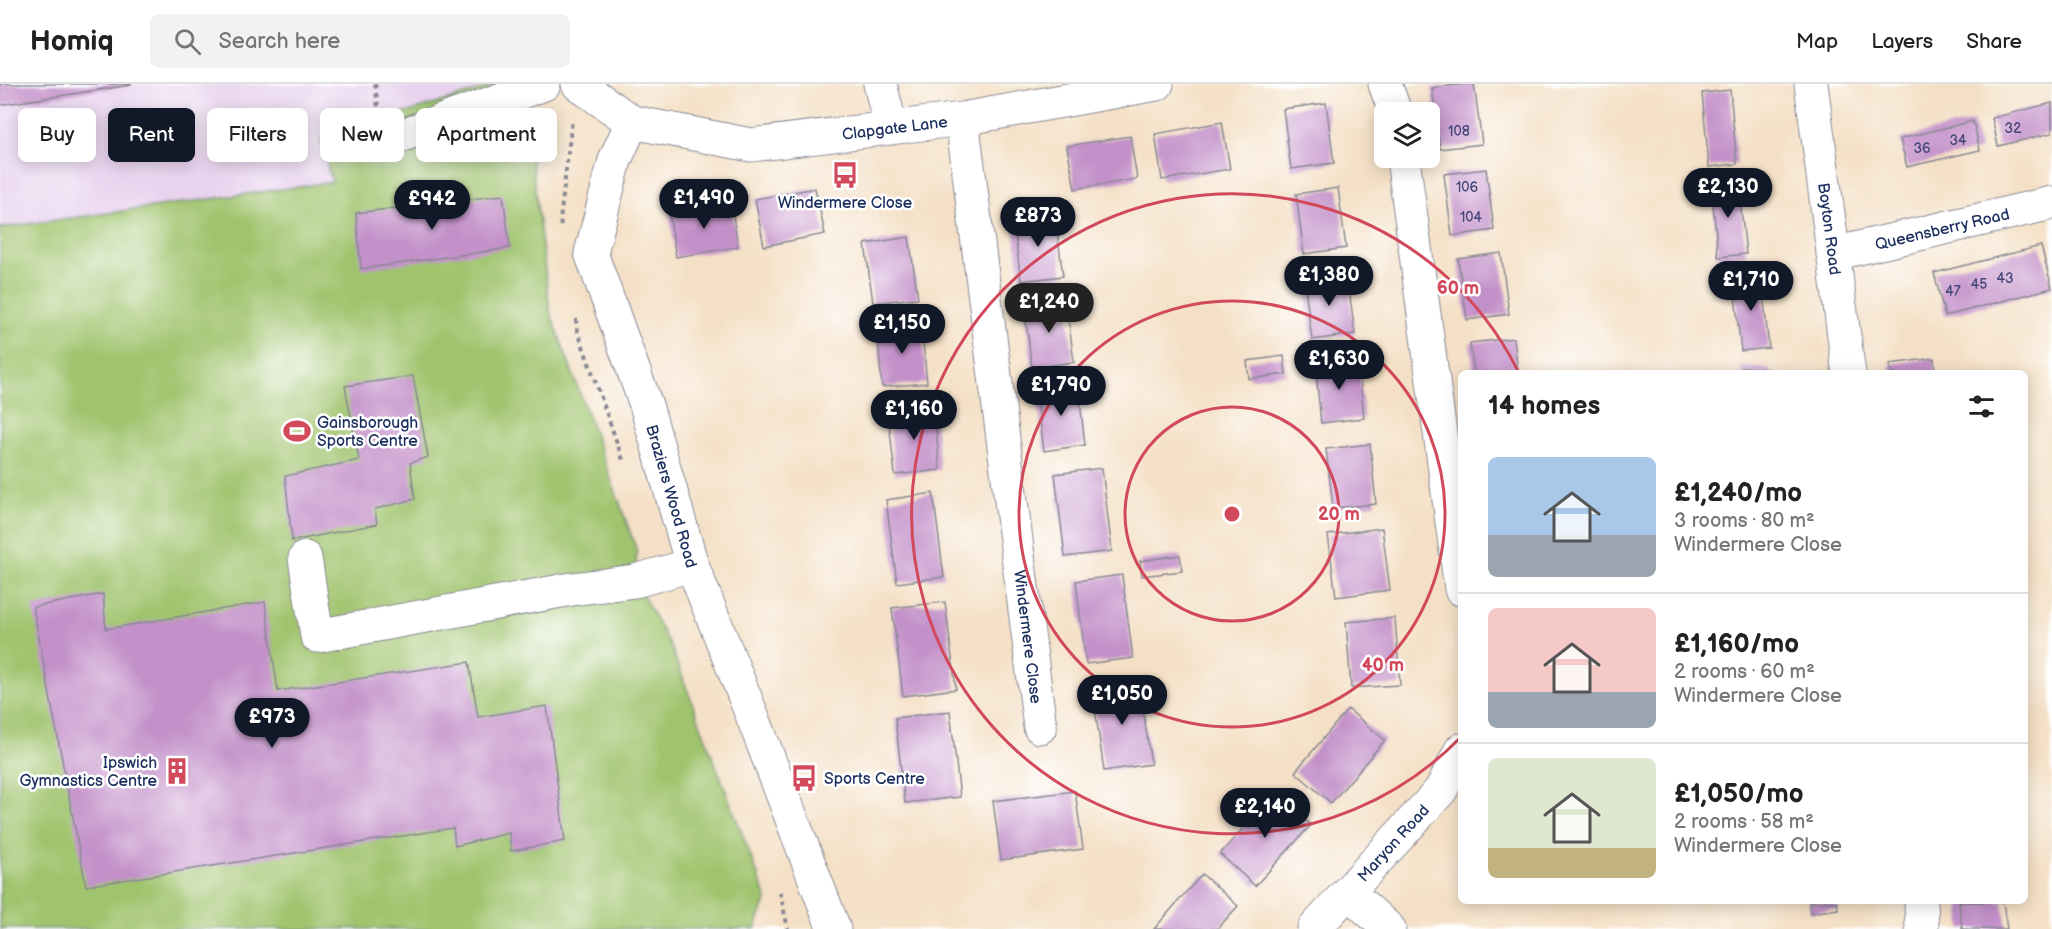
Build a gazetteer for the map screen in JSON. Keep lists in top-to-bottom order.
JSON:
{
  "streets": {
    "street": [
      "Clapgate Lane",
      "Boyton Road",
      "Queensberry Road",
      "Braziers Wood Road",
      "Windermere Close",
      "Maryon Road"
    ]
  },
  "crossings": [
    ["Clapgate Lane", "Braziers Wood Road"],
    ["Clapgate Lane", "Windermere Close"],
    ["Boyton Road", "Queensberry Road"]
  ],
  "places": {
    "bus stop": ["Windermere Close", "Sports Centre"],
    "sports": ["Gainsborough Sports Centre"],
    "building": ["Ipswich Gymnastics Centre"]
  },
  "house_numbers": [
    "32",
    "108",
    "34",
    "36",
    "106",
    "104",
    "43",
    "45",
    "47"
  ],
  "page": {
    "header": "Homiq",
    "search": "Search here",
    "nav": ["Map", "Layers", "Share"],
    "chip": [
      "Buy",
      "Rent",
      "Filters",
      "New",
      "Apartment"
    ],
    "price": [
      "£2,130",
      "£1,490",
      "£942",
      "£873",
      "£1,380",
      "£1,710",
      "£1,240",
      "£1,150",
      "£1,630",
      "£1,790",
      "£1,160",
      "£1,050",
      "£973",
      "£2,140"
    ],
    "heading": "14 homes",
    "list": [
      {
        "name": "£1,240/mo",
        "note": "3 rooms · 80 m² · Windermere Close"
      },
      {
        "name": "£1,160/mo",
        "note": "2 rooms · 60 m² · Windermere Close"
      },
      {
        "name": "£1,050/mo",
        "note": "2 rooms · 58 m² · Windermere Close"
      }
    ]
  },
  "rings": ["60 m", "20 m", "40 m"]
}
